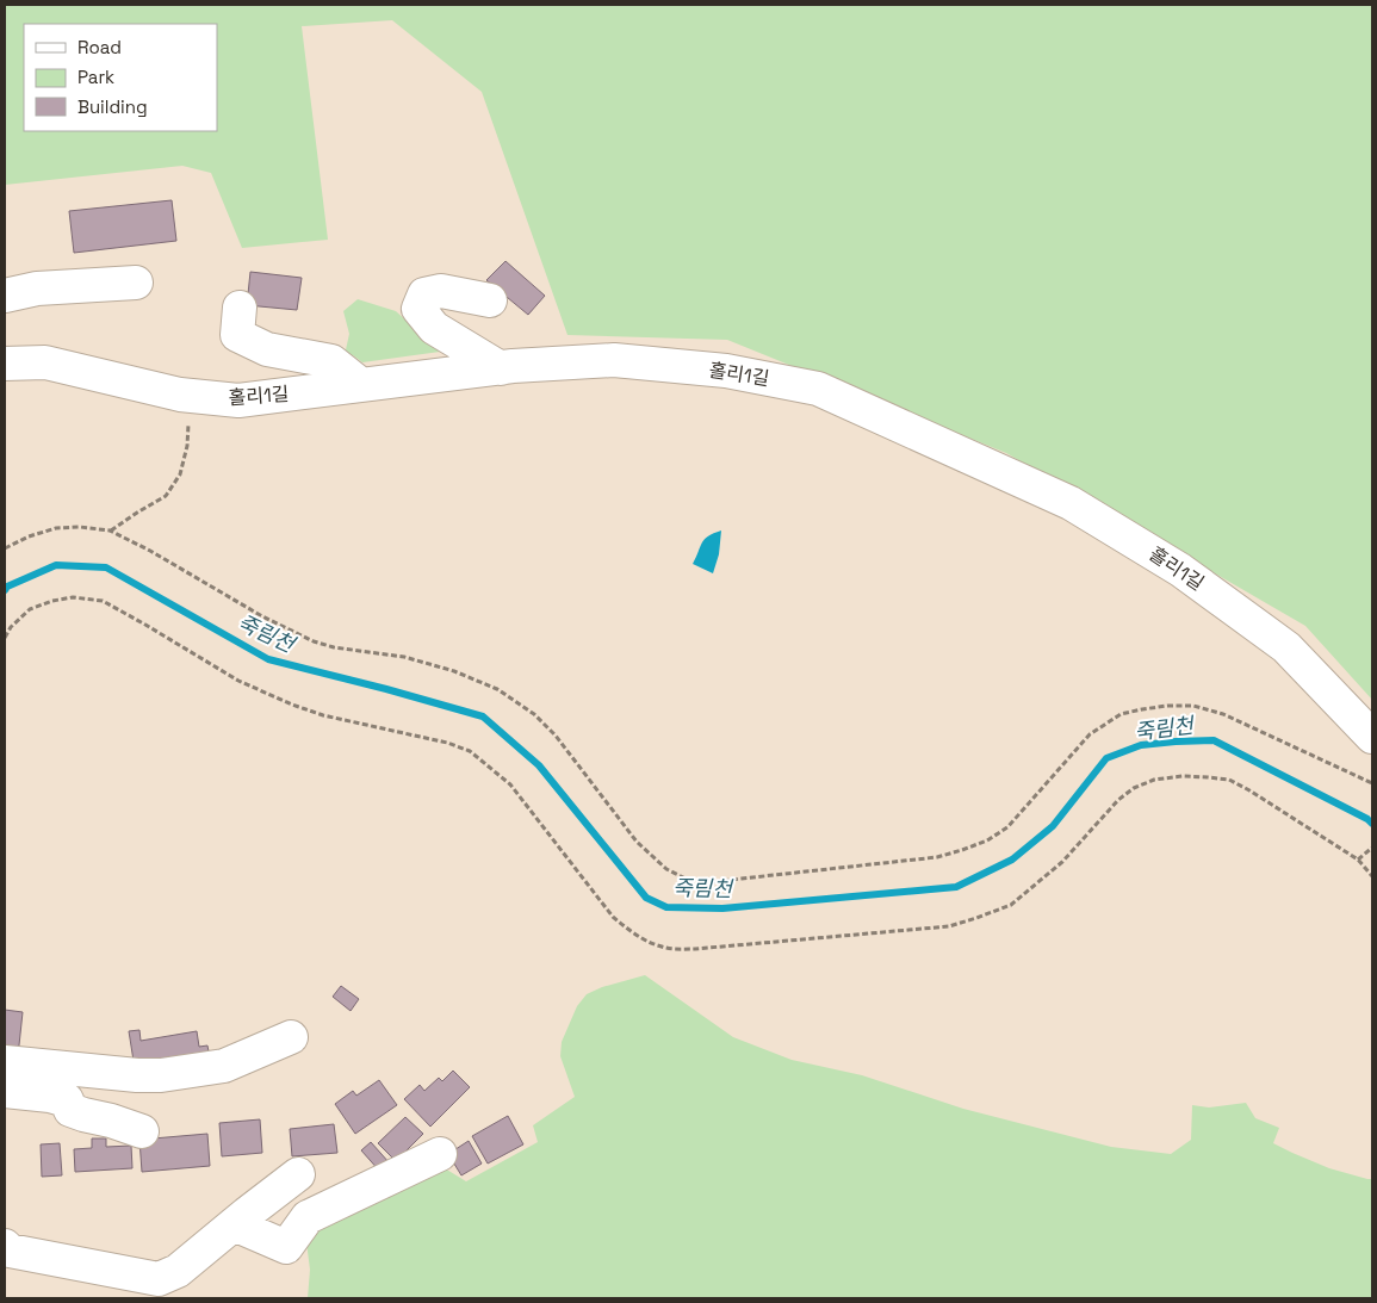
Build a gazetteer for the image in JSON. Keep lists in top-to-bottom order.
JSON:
{
  "streets": {
    "street": ["홀리1길"]
  },
  "water": ["죽림천"],
  "legend": ["Road", "Park", "Building"]
}
